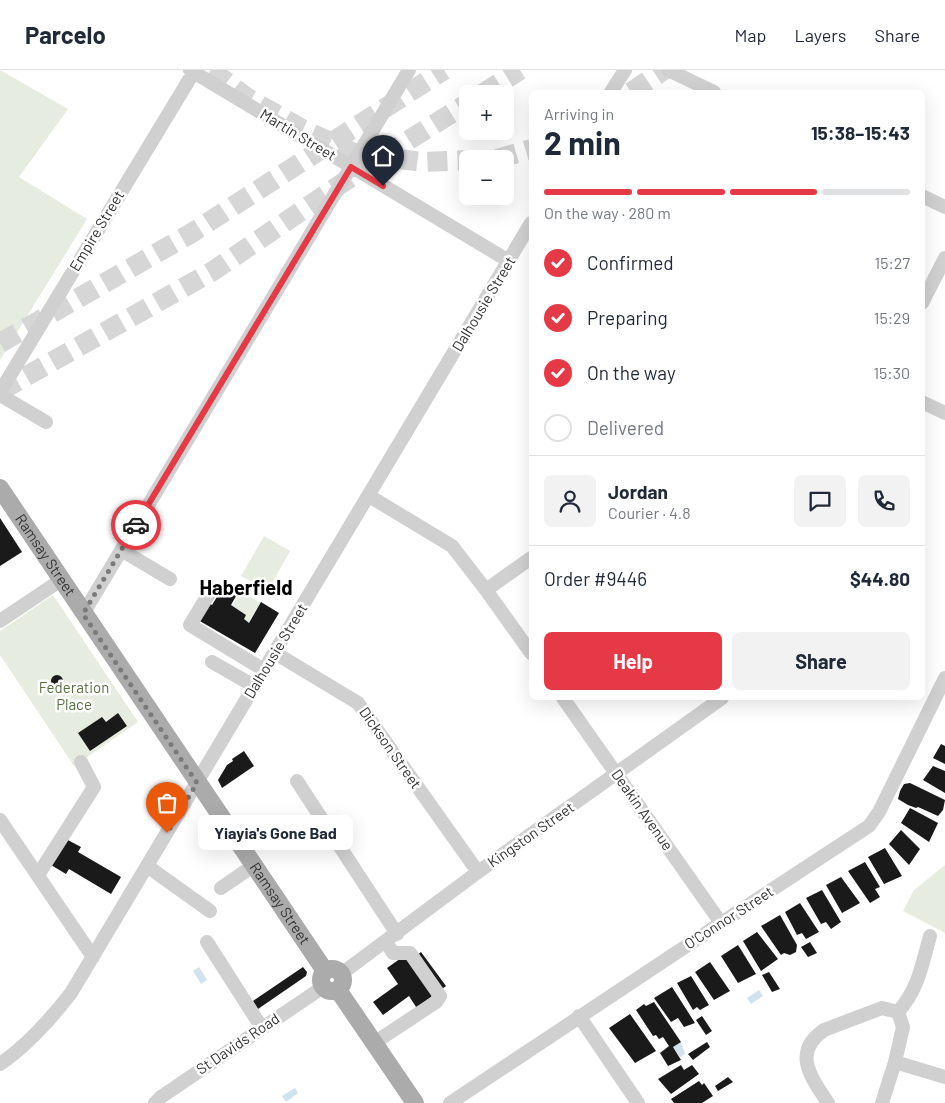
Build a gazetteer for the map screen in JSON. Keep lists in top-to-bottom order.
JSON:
{
  "streets": {
    "main road": ["Ramsay Street"],
    "street": [
      "Martin Street",
      "Empire Street",
      "Dalhousie Street",
      "Dickson Street",
      "Deakin Avenue",
      "Kingston Street",
      "O'Connor Street",
      "St Davids Road"
    ]
  },
  "crossings": [
    ["Martin Street", "Empire Street"],
    ["Martin Street", "Dalhousie Street"],
    ["Dalhousie Street", "Ramsay Street"],
    ["Dalhousie Street", "Dickson Street"],
    ["Ramsay Street", "Kingston Street"],
    ["Ramsay Street", "St Davids Road"],
    ["Dickson Street", "Kingston Street"],
    ["Deakin Avenue", "Kingston Street"],
    ["Deakin Avenue", "O'Connor Street"],
    ["Kingston Street", "St Davids Road"]
  ],
  "districts": ["Haberfield"],
  "parks": ["Federation Place"],
  "places": ["Yiayia's Gone Bad"],
  "page": {
    "header": "Parcelo",
    "nav": ["Map", "Layers", "Share"],
    "map_buttons": ["+", "−"],
    "heading": ["2 min", "Arriving in", "15:38–15:43"],
    "panel": [
      "Jordan",
      "Courier · 4.8",
      "Order #9446",
      "$44.80"
    ],
    "bar": "On the way · 280 m",
    "list": [
      ["Confirmed", "15:27"],
      ["Preparing", "15:29"],
      ["On the way", "15:30"],
      "Delivered"
    ],
    "buttons": ["Help", "Share"],
    "bubble": "Yiayia's Gone Bad"
  }
}
